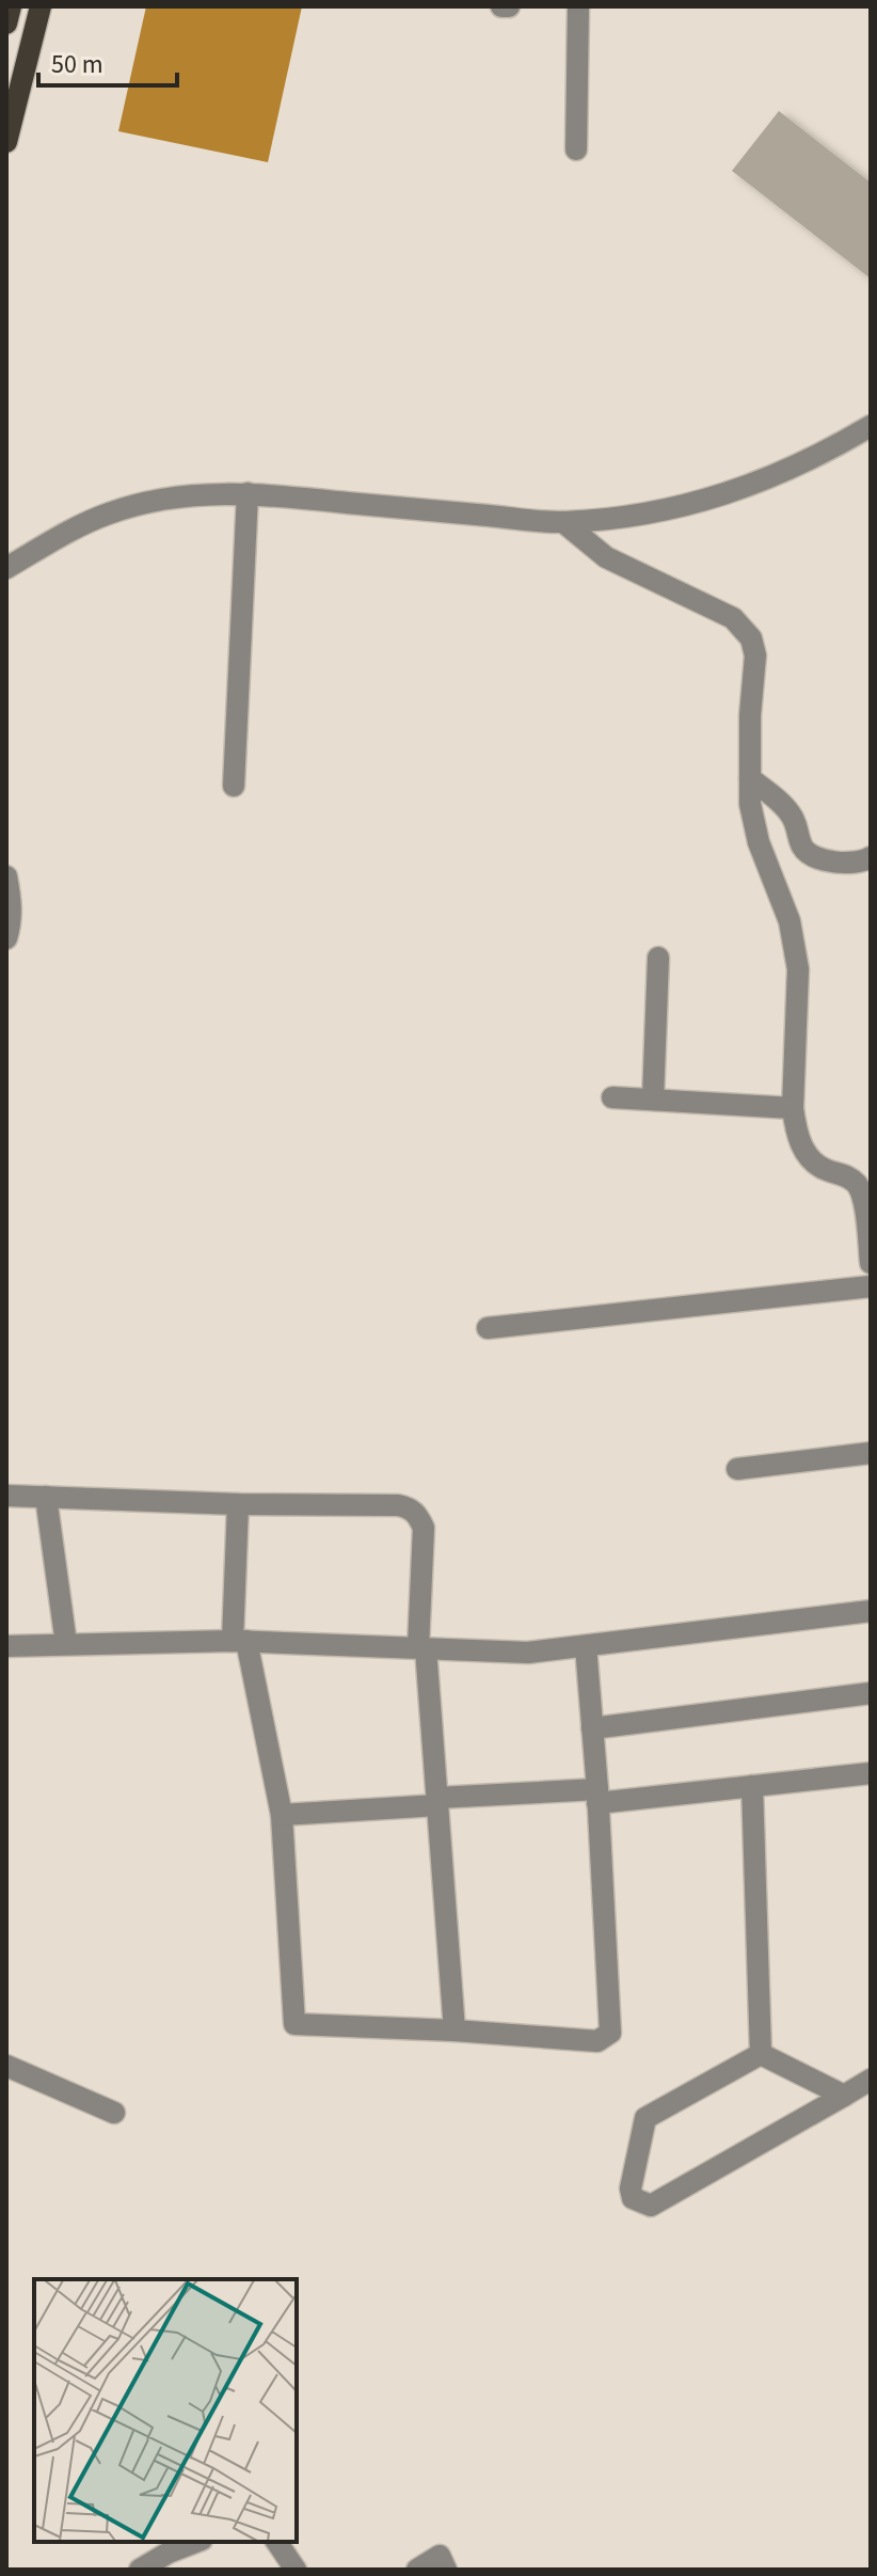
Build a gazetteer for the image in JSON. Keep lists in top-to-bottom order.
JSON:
{
  "scale_bar": "50 m"
}
